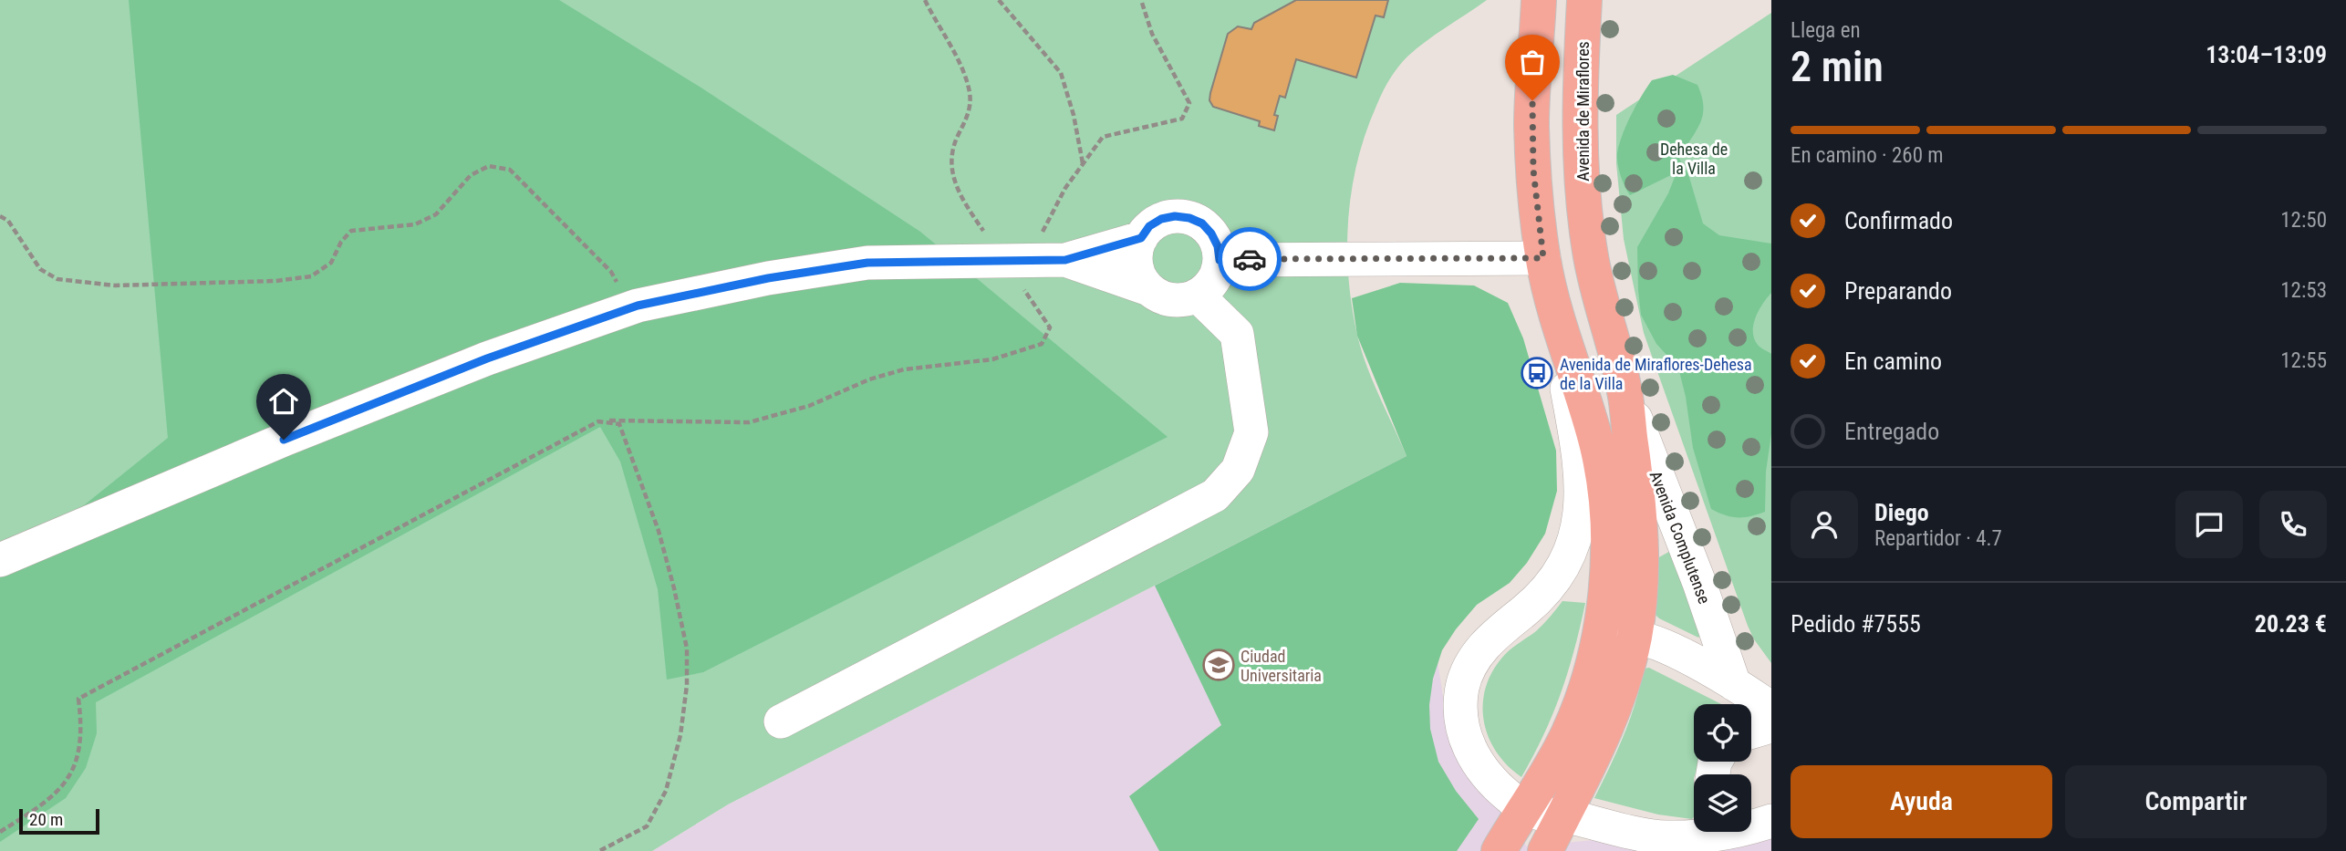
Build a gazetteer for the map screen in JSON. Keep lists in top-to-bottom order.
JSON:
{
  "streets": {
    "main road": ["Avenida de Miraflores"],
    "street": ["Avenida Complutense"]
  },
  "crossings": [
    ["Avenida de Miraflores", "Avenida Complutense"]
  ],
  "parks": ["Dehesa de la Villa"],
  "places": {
    "bus stop": ["Avenida de Miraflores-Dehesa de la Villa"],
    "school or university": ["Ciudad Universitaria"]
  },
  "scale_bar": "20 m",
  "page": {
    "heading": ["2 min", "Llega en", "13:04–13:09"],
    "panel": [
      "Diego",
      "Repartidor · 4.7",
      "Pedido #7555",
      "20.23 €"
    ],
    "bar": "En camino · 260 m",
    "list": [
      ["Confirmado", "12:50"],
      ["Preparando", "12:53"],
      ["En camino", "12:55"],
      "Entregado"
    ],
    "buttons": ["Ayuda", "Compartir"],
    "scale": "20 m"
  }
}
